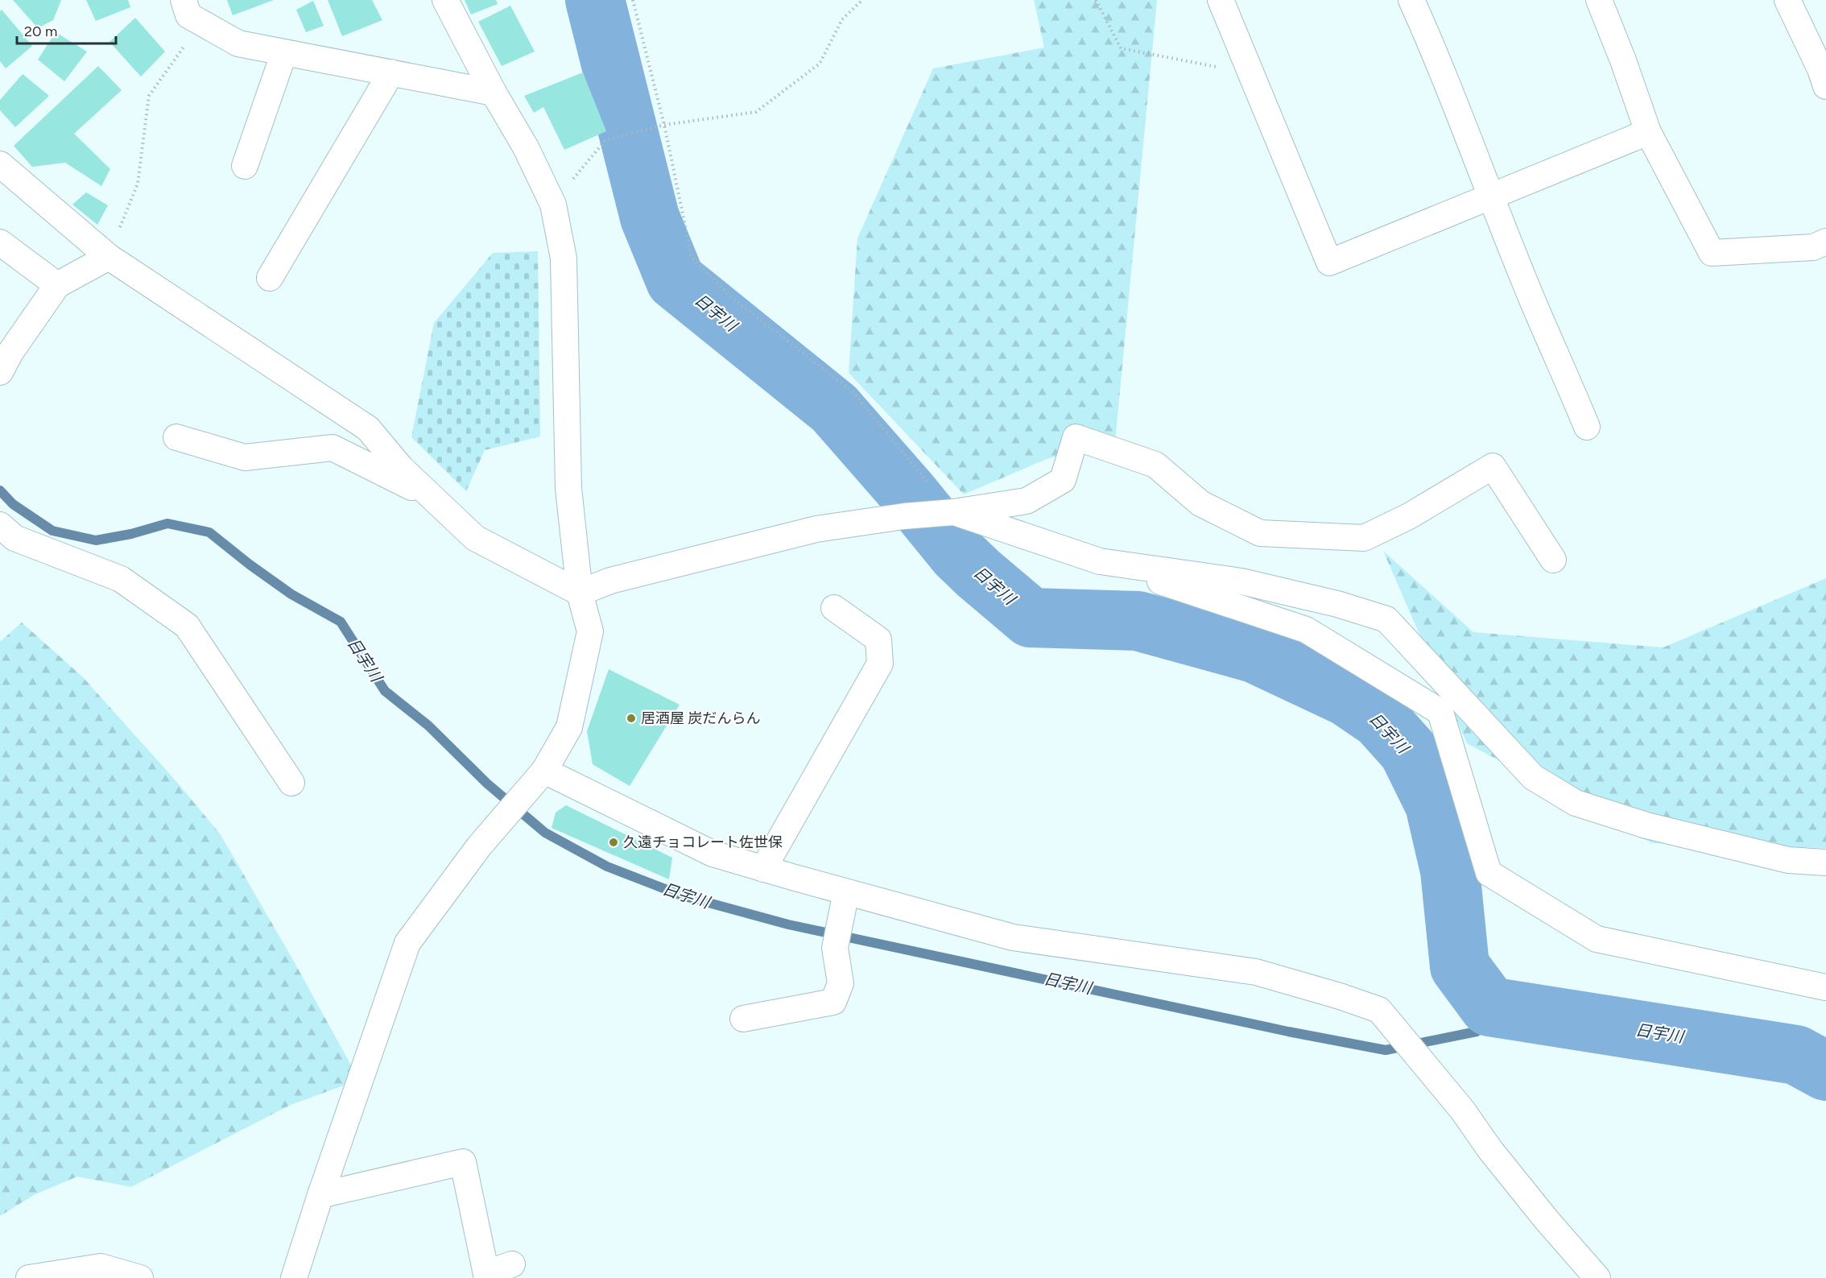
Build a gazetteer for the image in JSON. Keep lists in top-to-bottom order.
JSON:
{
  "water": ["日宇川"],
  "places": ["居酒屋 炭だんらん", "久遠チョコレート佐世保"],
  "scale_bar": "20 m"
}
